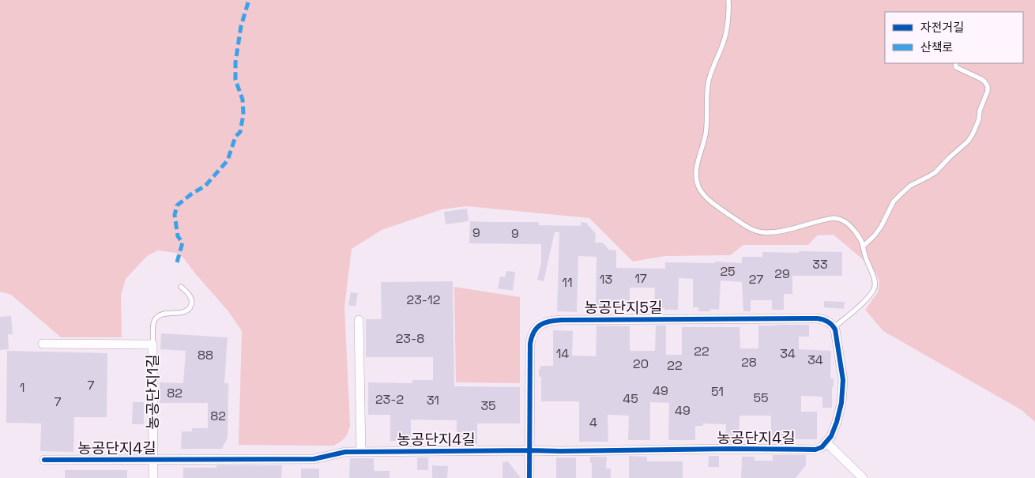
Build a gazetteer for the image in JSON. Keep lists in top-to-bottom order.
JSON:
{
  "streets": {
    "street": ["농공단지5길", "농공단지1길", "농공단지4길"]
  },
  "crossings": [
    ["농공단지5길", "농공단지4길"],
    ["농공단지1길", "농공단지4길"]
  ],
  "house_numbers": [
    "9",
    "9",
    "33",
    "25",
    "29",
    "17",
    "13",
    "27",
    "11",
    "23-12",
    "23-8",
    "22",
    "14",
    "34",
    "88",
    "34",
    "28",
    "20",
    "22",
    "7",
    "1",
    "49",
    "51",
    "82",
    "55",
    "45",
    "23-2",
    "31",
    "7",
    "35",
    "49",
    "82",
    "4"
  ],
  "legend": ["자전거길", "산책로"]
}
